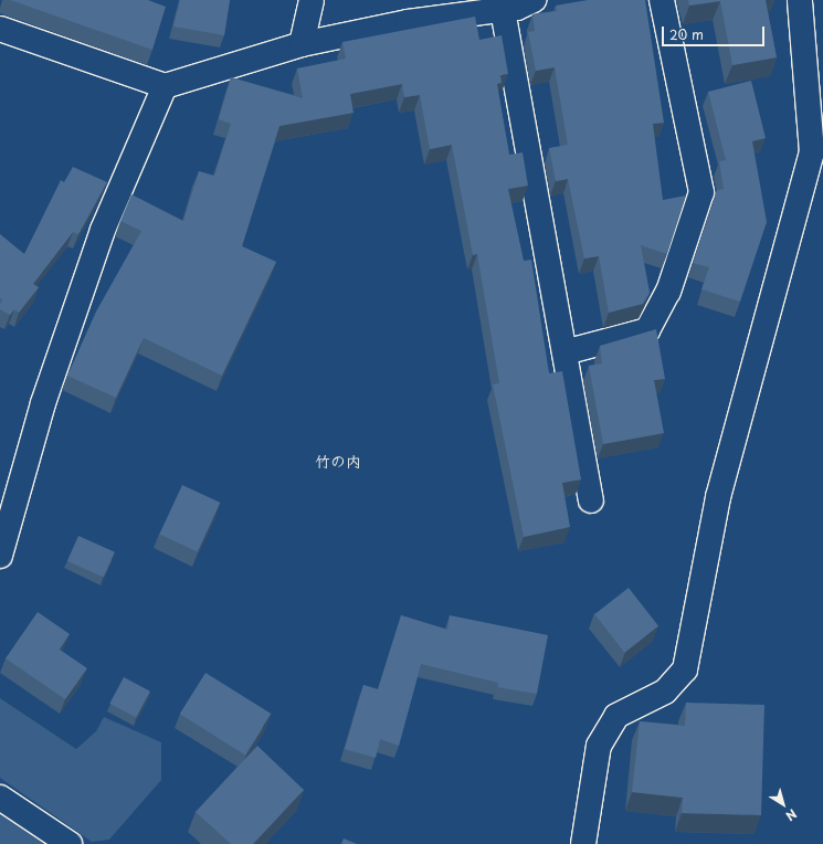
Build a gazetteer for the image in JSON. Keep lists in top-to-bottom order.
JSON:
{
  "districts": ["竹の内"],
  "scale_bar": "20 m",
  "north": "bottom right"
}
